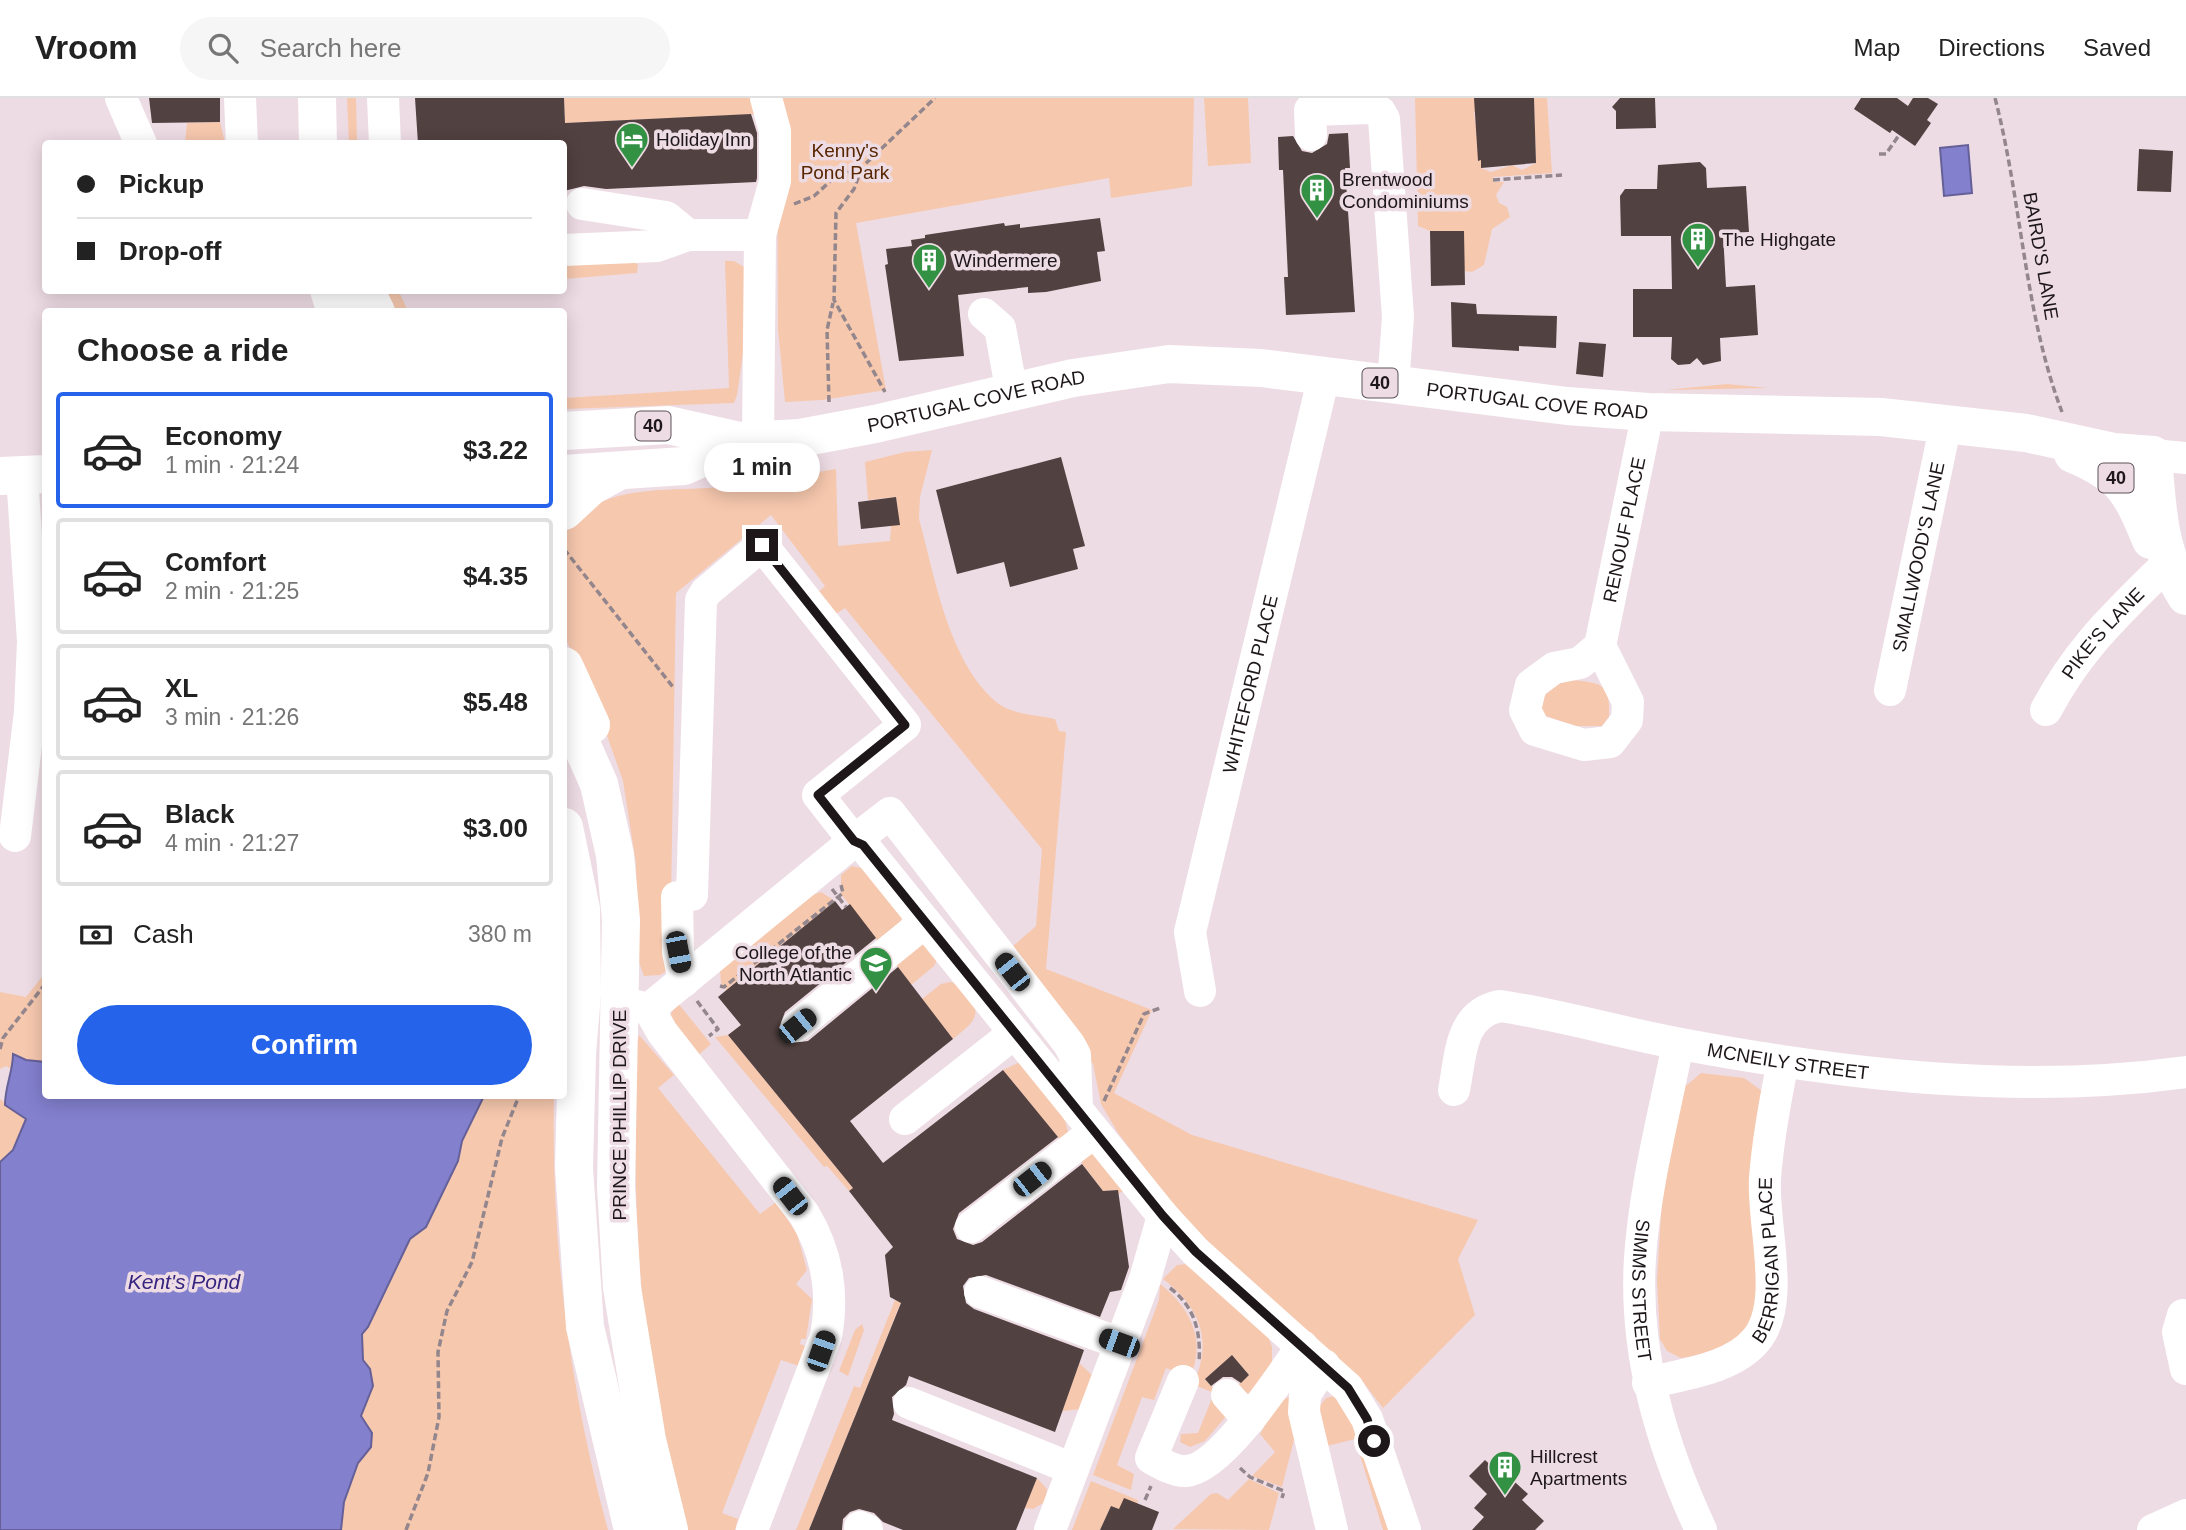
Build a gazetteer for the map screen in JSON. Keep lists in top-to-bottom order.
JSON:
{
  "streets": {
    "main road": ["40", "PORTUGAL COVE ROAD", "PRINCE PHILLIP DRIVE"],
    "street": [
      "RENOUF PLACE",
      "SMALLWOOD'S LANE",
      "PIKE'S LANE",
      "WHITEFORD PLACE",
      "MCNEILY STREET",
      "BERRIGAN PLACE",
      "SIMMS STREET"
    ],
    "path": ["BAIRD'S LANE"]
  },
  "crossings": [
    ["40", "PORTUGAL COVE ROAD"],
    ["40", "PIKE'S LANE"],
    ["PORTUGAL COVE ROAD", "RENOUF PLACE"],
    ["PORTUGAL COVE ROAD", "SMALLWOOD'S LANE"],
    ["PORTUGAL COVE ROAD", "PIKE'S LANE"],
    ["PORTUGAL COVE ROAD", "WHITEFORD PLACE"],
    ["MCNEILY STREET", "BERRIGAN PLACE"],
    ["MCNEILY STREET", "SIMMS STREET"],
    ["BERRIGAN PLACE", "SIMMS STREET"]
  ],
  "water": ["Kent's Pond"],
  "parks": ["Kenny's Pond Park"],
  "places": {
    "hotel": ["Holiday Inn"],
    "building": [
      "Brentwood Condominiums",
      "The Highgate",
      "Windermere",
      "Hillcrest Apartments"
    ],
    "school or university": ["College of the North Atlantic"]
  },
  "page": {
    "header": "Vroom",
    "search": "Search here",
    "nav": ["Map", "Directions", "Saved"],
    "banner": ["Pickup", "Drop-off"],
    "heading": "Choose a ride",
    "list": [
      {
        "name": "Economy",
        "note": "1 min · 21:24",
        "value": "$3.22"
      },
      {
        "name": "Comfort",
        "note": "2 min · 21:25",
        "value": "$4.35"
      },
      {
        "name": "XL",
        "note": "3 min · 21:26",
        "value": "$5.48"
      },
      {
        "name": "Black",
        "note": "4 min · 21:27",
        "value": "$3.00"
      }
    ],
    "bubble": "1 min",
    "pay": ["Cash", "380 m"],
    "buttons": "Confirm"
  }
}
